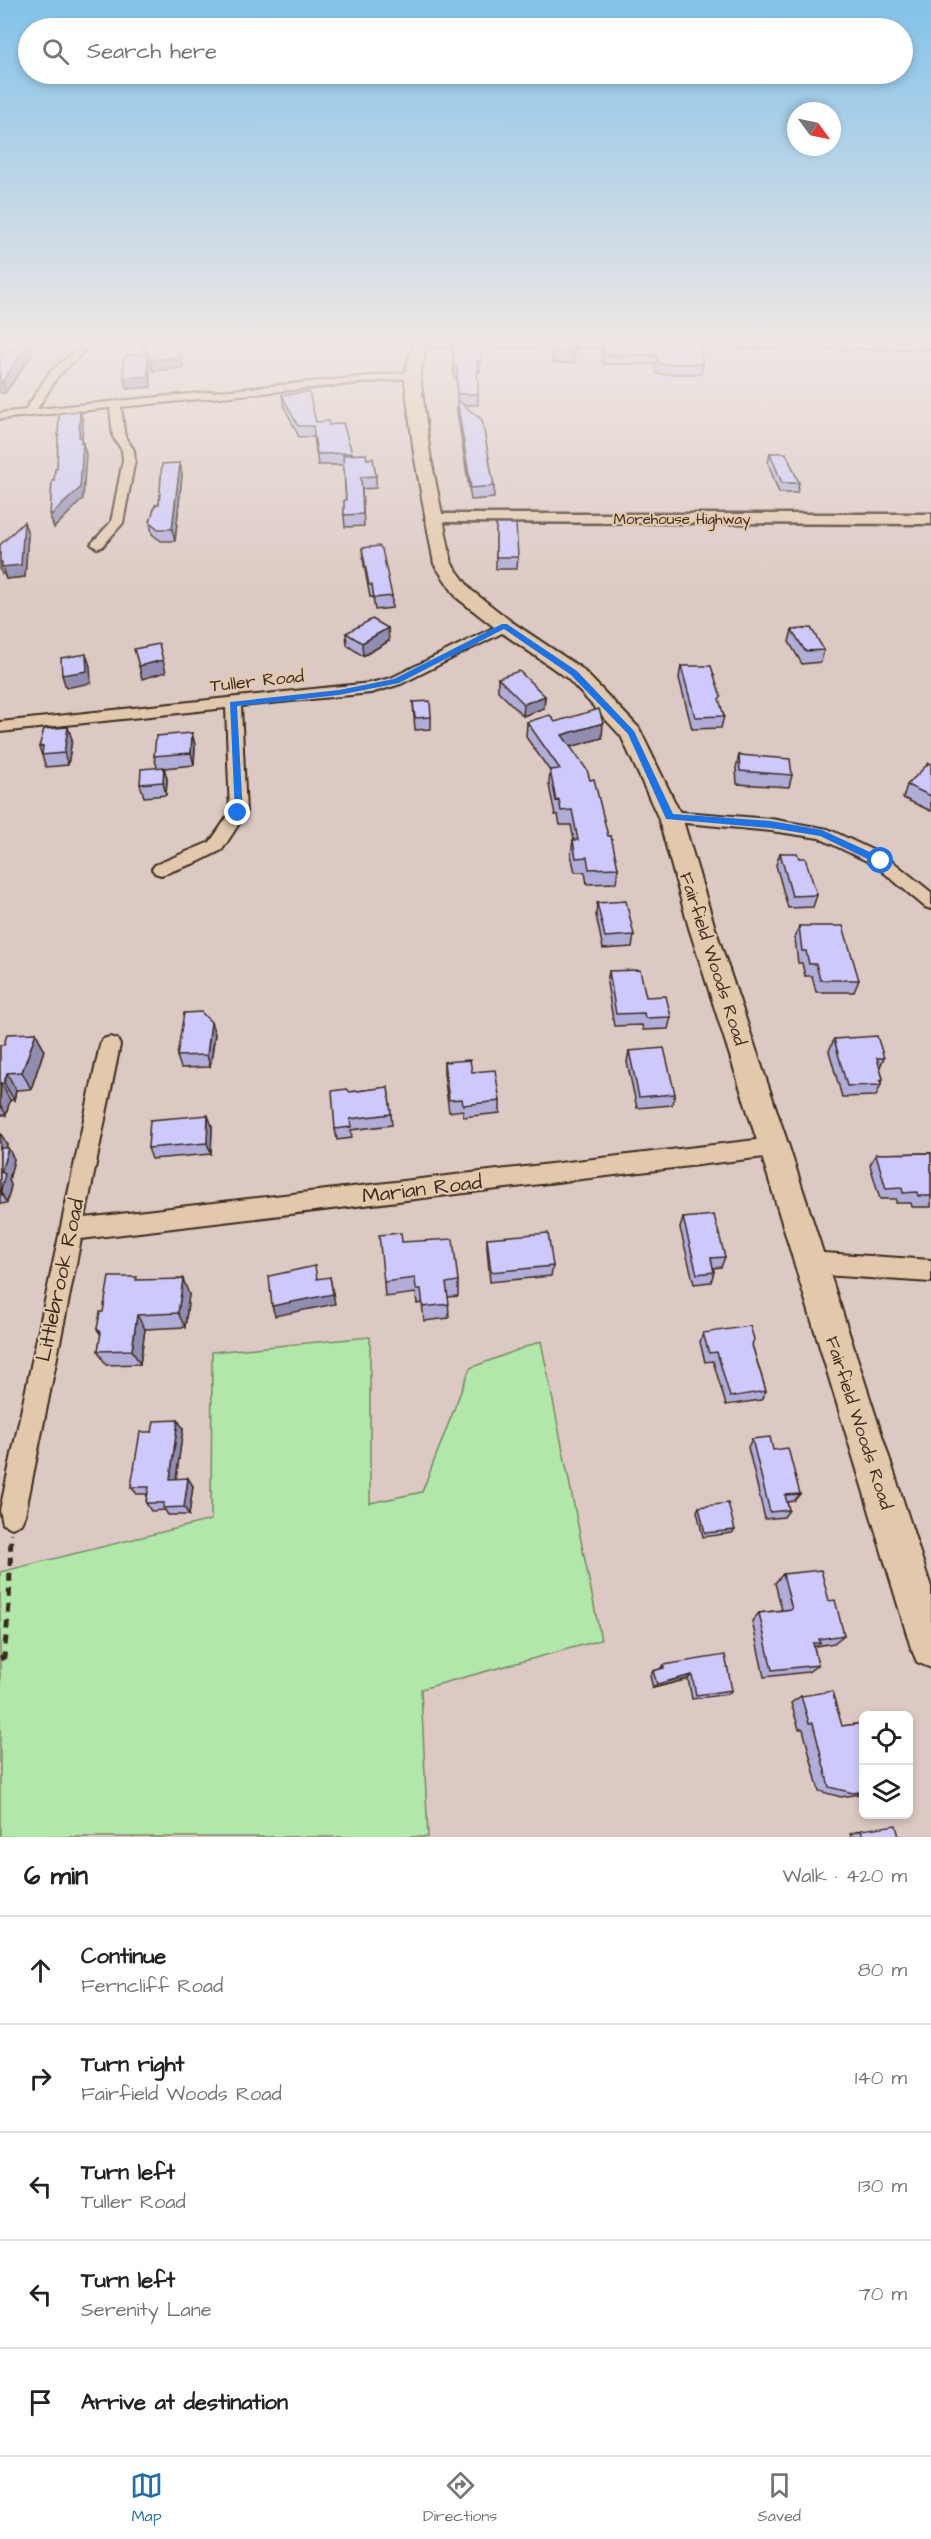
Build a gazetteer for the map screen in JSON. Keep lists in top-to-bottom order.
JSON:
{
  "streets": {
    "main road": ["Fairfield Woods Road"],
    "street": [
      "Morehouse Highway",
      "Tuller Road",
      "Marian Road",
      "Littlebrook Road"
    ]
  },
  "crossings": [
    ["Morehouse Highway", "Fairfield Woods Road"],
    ["Tuller Road", "Fairfield Woods Road"],
    ["Fairfield Woods Road", "Marian Road"],
    ["Marian Road", "Littlebrook Road"]
  ],
  "north": "bottom right",
  "page": {
    "search": "Search here",
    "heading": ["6 min", "Walk · 420 m"],
    "list": [
      ["Continue", "Ferncliff Road", "80 m"],
      ["Turn right", "Fairfield Woods Road", "140 m"],
      ["Turn left", "Tuller Road", "130 m"],
      ["Turn left", "Serenity Lane", "70 m"],
      "Arrive at destination"
    ],
    "nav": ["Map", "Directions", "Saved"]
  }
}
